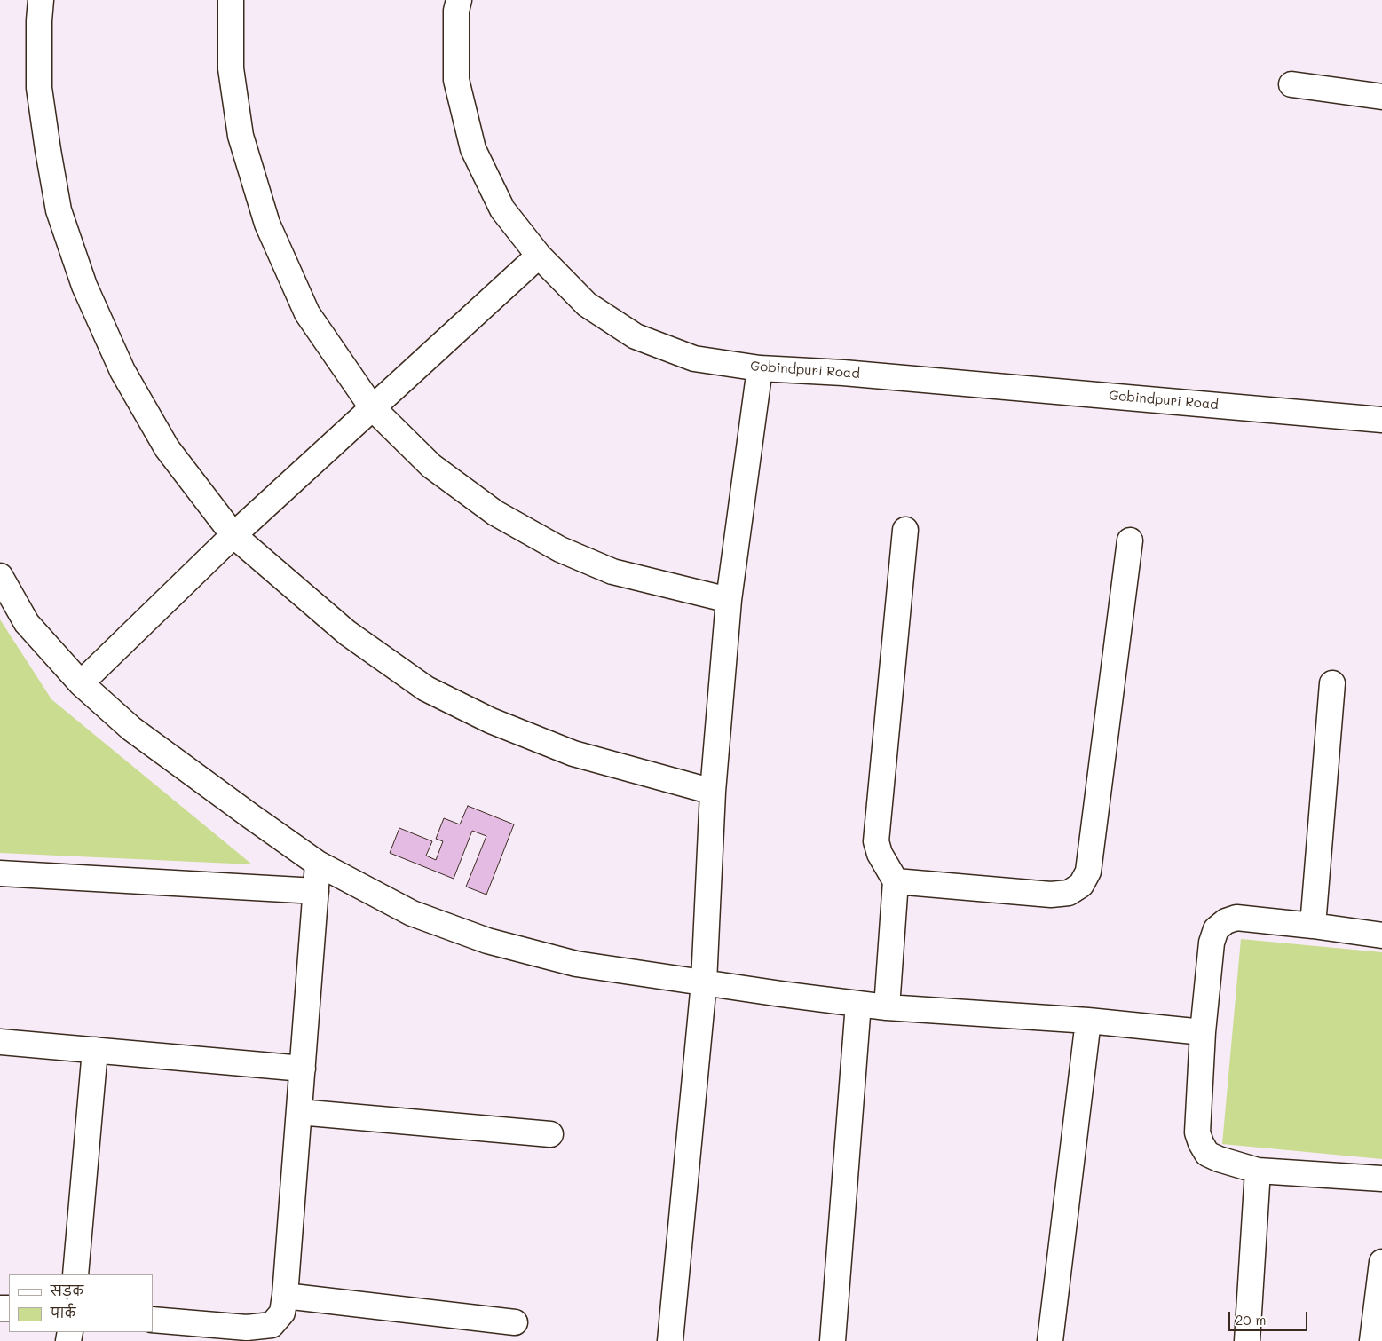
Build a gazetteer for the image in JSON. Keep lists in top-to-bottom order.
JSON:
{
  "streets": {
    "street": ["Gobindpuri Road"]
  },
  "legend": ["सड़क", "पार्क"],
  "scale_bar": "20 m"
}
